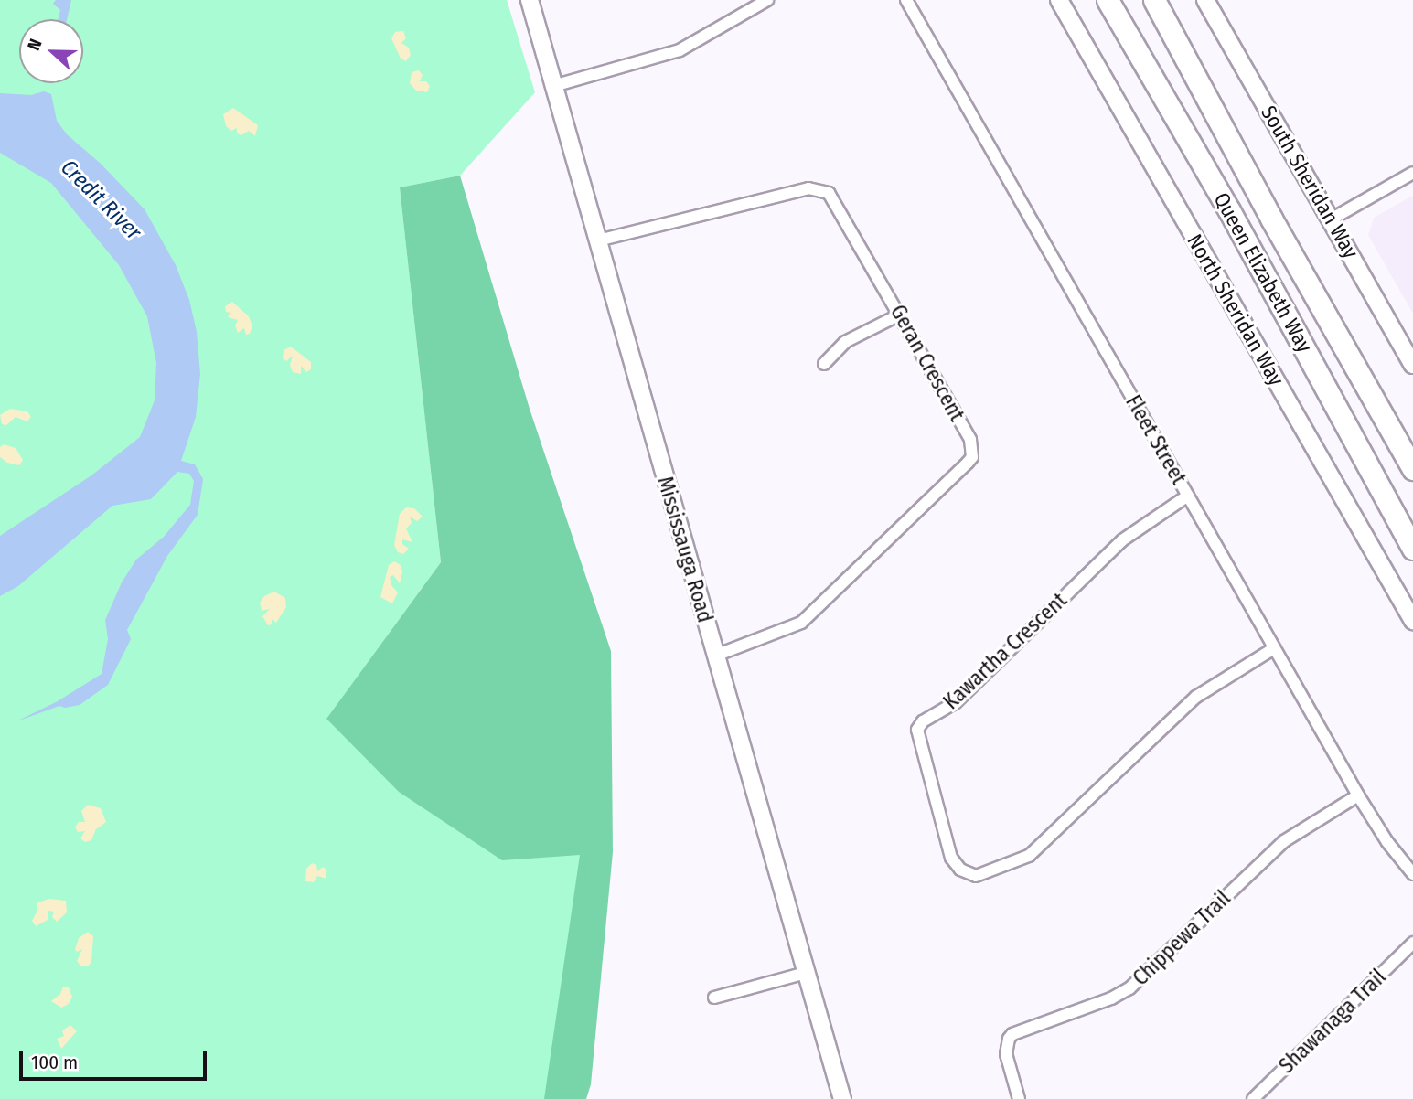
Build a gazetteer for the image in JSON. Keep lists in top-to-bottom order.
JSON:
{
  "streets": {
    "highway": ["Queen Elizabeth Way"],
    "main road": ["South Sheridan Way", "North Sheridan Way", "Mississauga Road"],
    "street": [
      "Geran Crescent",
      "Fleet Street",
      "Kawartha Crescent",
      "Chippewa Trail",
      "Shawanaga Trail"
    ]
  },
  "crossings": [
    ["Geran Crescent", "Mississauga Road"],
    ["Fleet Street", "Kawartha Crescent"],
    ["Fleet Street", "Chippewa Trail"]
  ],
  "water": ["Credit River"],
  "scale_bar": "100 m",
  "north": "left"
}
